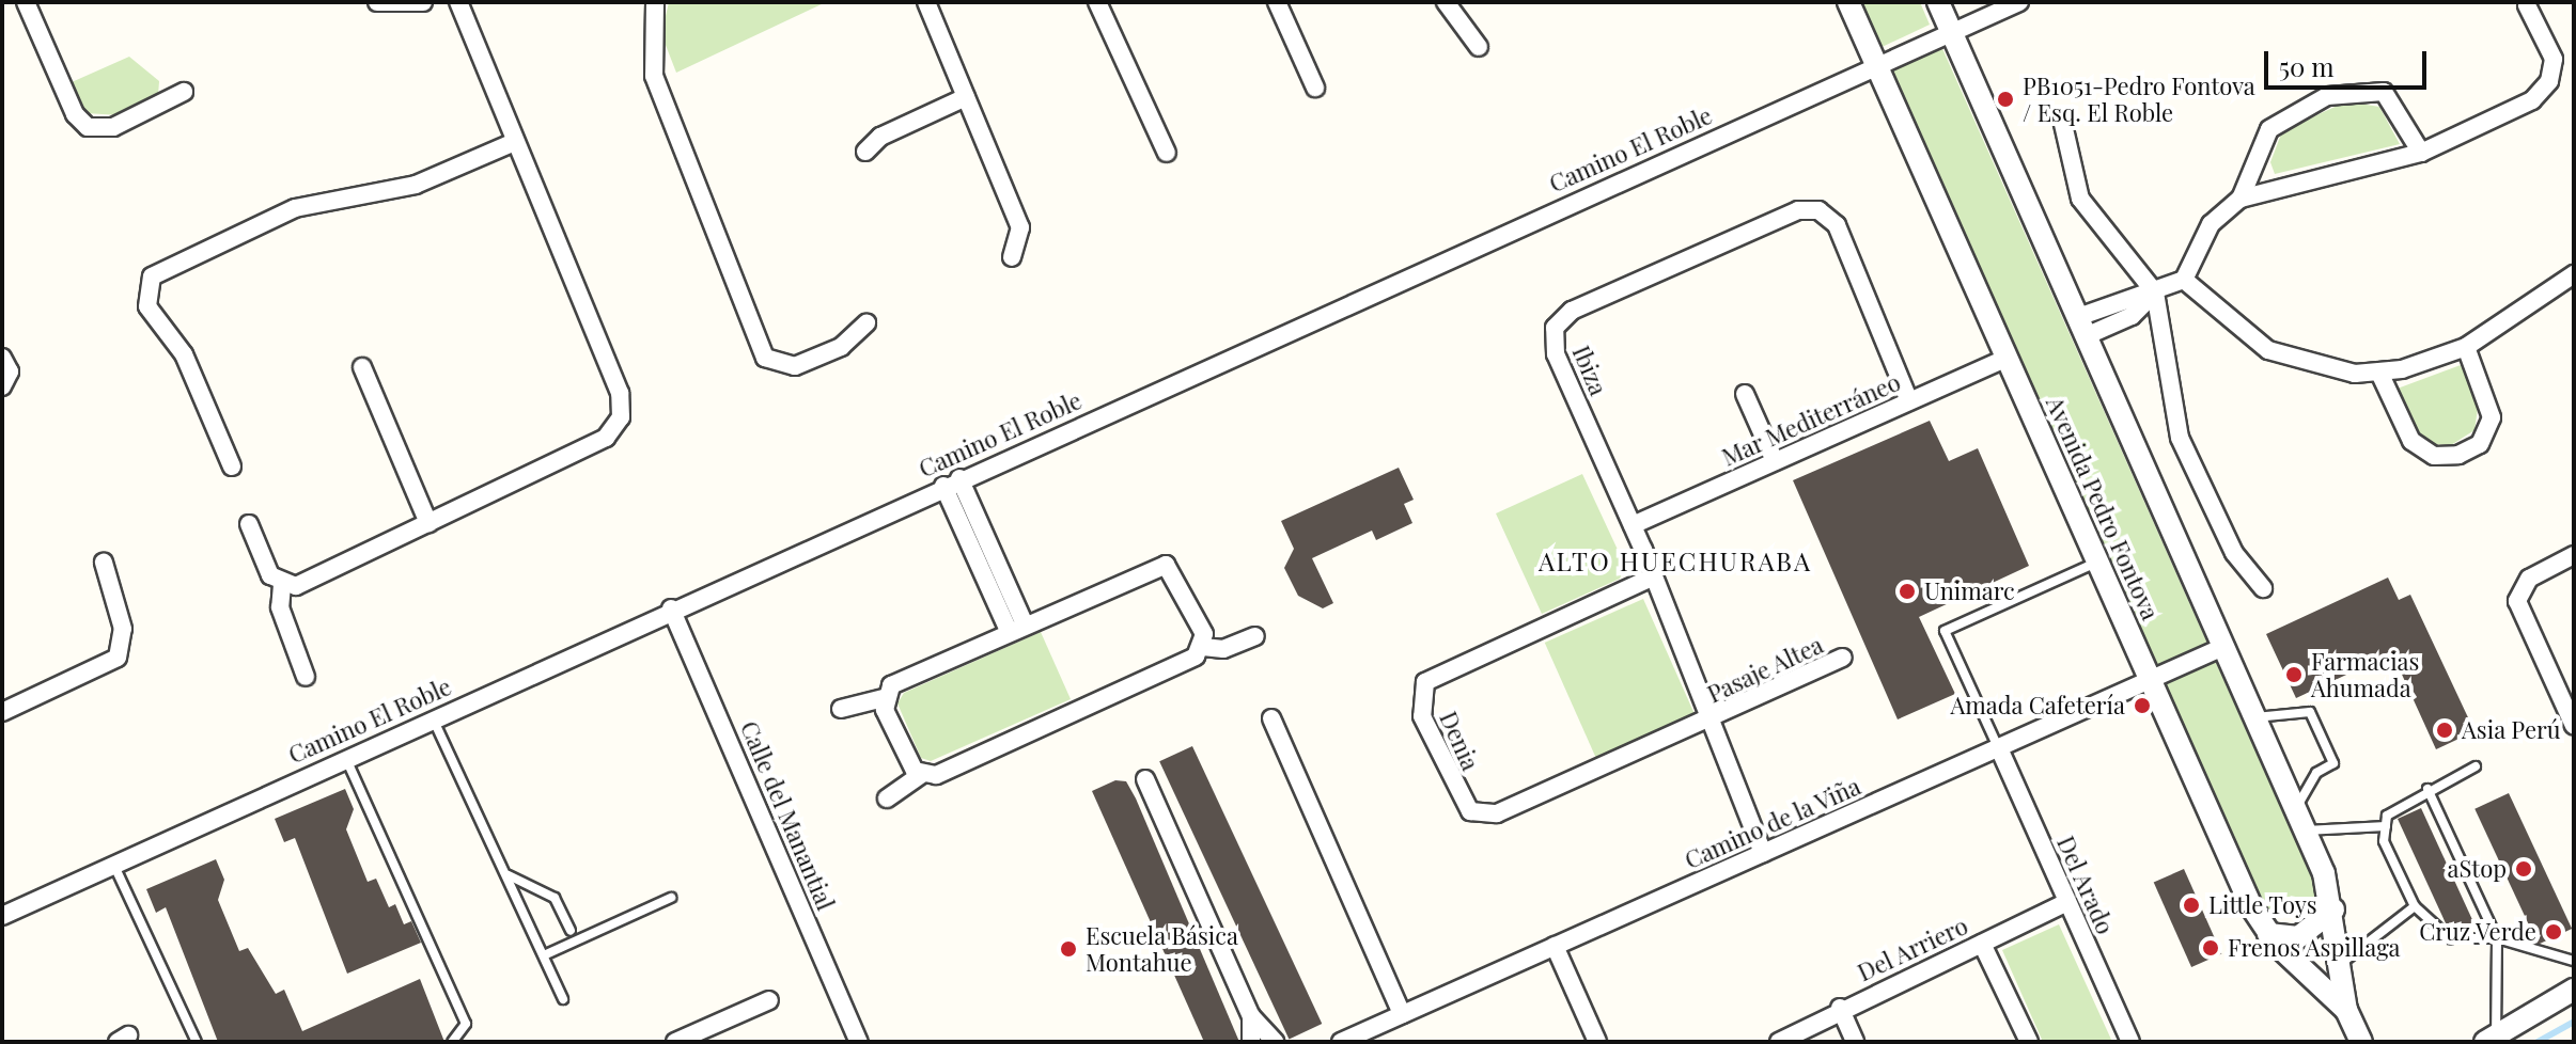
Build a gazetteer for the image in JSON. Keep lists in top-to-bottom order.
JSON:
{
  "streets": {
    "street": [
      "Camino El Roble",
      "Ibiza",
      "Mar Mediterráneo",
      "Avenida Pedro Fontova",
      "Pasaje Altea",
      "Denia",
      "Calle del Manantial",
      "Camino de la Viña",
      "Del Arado",
      "Del Arriero"
    ]
  },
  "crossings": [
    ["Camino El Roble", "Avenida Pedro Fontova"],
    ["Camino El Roble", "Calle del Manantial"],
    ["Ibiza", "Mar Mediterráneo"],
    ["Ibiza", "Pasaje Altea"],
    ["Ibiza", "Denia"],
    ["Ibiza", "Camino de la Viña"],
    ["Mar Mediterráneo", "Avenida Pedro Fontova"],
    ["Avenida Pedro Fontova", "Camino de la Viña"],
    ["Pasaje Altea", "Denia"],
    ["Camino de la Viña", "Del Arado"],
    ["Del Arado", "Del Arriero"]
  ],
  "districts": ["ALTO HUECHURABA"],
  "places": [
    "PB1051-Pedro Fontova / Esq. El Roble",
    "Unimarc",
    "Farmacias Ahumada",
    "Amada Cafetería",
    "Asia Perú",
    "aStop",
    "Little Toys",
    "Cruz Verde",
    "Frenos Aspillaga",
    "Escuela Básica Montahue"
  ],
  "scale_bar": "50 m"
}
